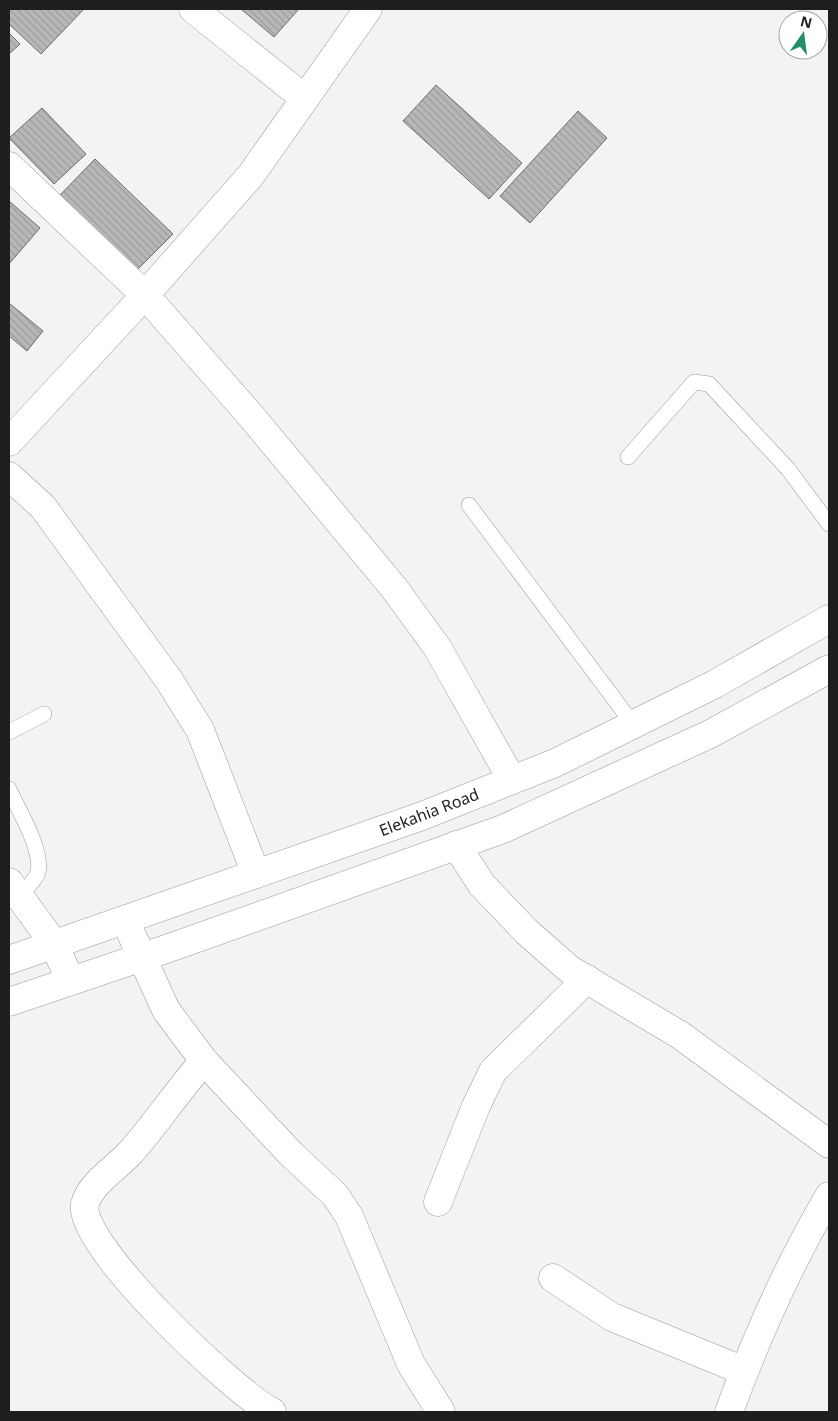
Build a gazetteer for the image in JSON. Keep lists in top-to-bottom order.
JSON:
{
  "streets": {
    "street": ["Elekahia Road"]
  },
  "north": "top"
}
